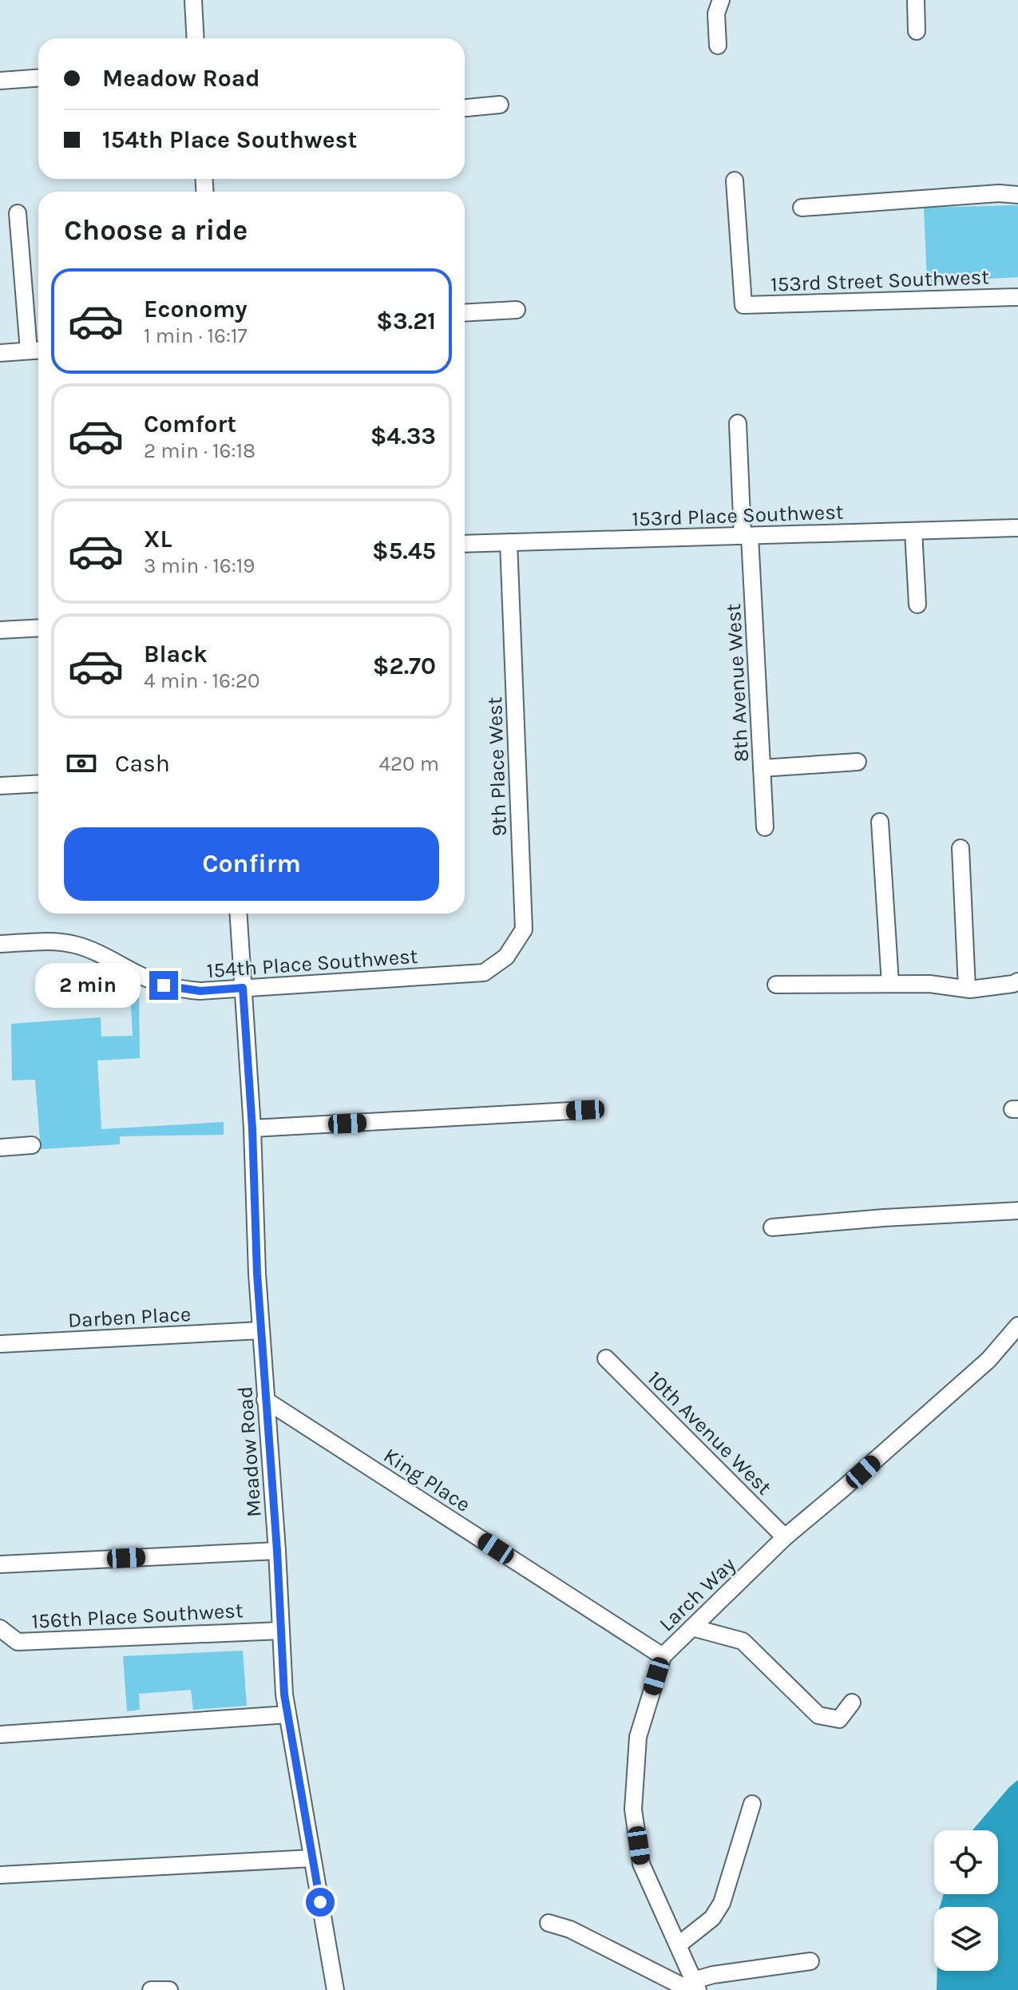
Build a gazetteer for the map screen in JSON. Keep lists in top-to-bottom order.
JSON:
{
  "streets": {
    "street": [
      "153rd Street Southwest",
      "153rd Place Southwest",
      "8th Avenue West",
      "9th Place West",
      "154th Place Southwest",
      "Darben Place",
      "10th Avenue West",
      "Meadow Road",
      "King Place",
      "Larch Way",
      "156th Place Southwest"
    ]
  },
  "crossings": [
    ["153rd Place Southwest", "8th Avenue West"],
    ["153rd Place Southwest", "9th Place West"],
    ["9th Place West", "154th Place Southwest"],
    ["154th Place Southwest", "Meadow Road"],
    ["Darben Place", "Meadow Road"],
    ["10th Avenue West", "Larch Way"],
    ["Meadow Road", "King Place"],
    ["Meadow Road", "156th Place Southwest"],
    ["King Place", "Larch Way"]
  ],
  "page": {
    "banner": ["Meadow Road", "154th Place Southwest"],
    "heading": "Choose a ride",
    "list": [
      {
        "name": "Economy",
        "note": "1 min · 16:17",
        "value": "$3.21"
      },
      {
        "name": "Comfort",
        "note": "2 min · 16:18",
        "value": "$4.33"
      },
      {
        "name": "XL",
        "note": "3 min · 16:19",
        "value": "$5.45"
      },
      {
        "name": "Black",
        "note": "4 min · 16:20",
        "value": "$2.70"
      }
    ],
    "pay": ["Cash", "420 m"],
    "buttons": "Confirm",
    "bubble": "2 min"
  }
}
